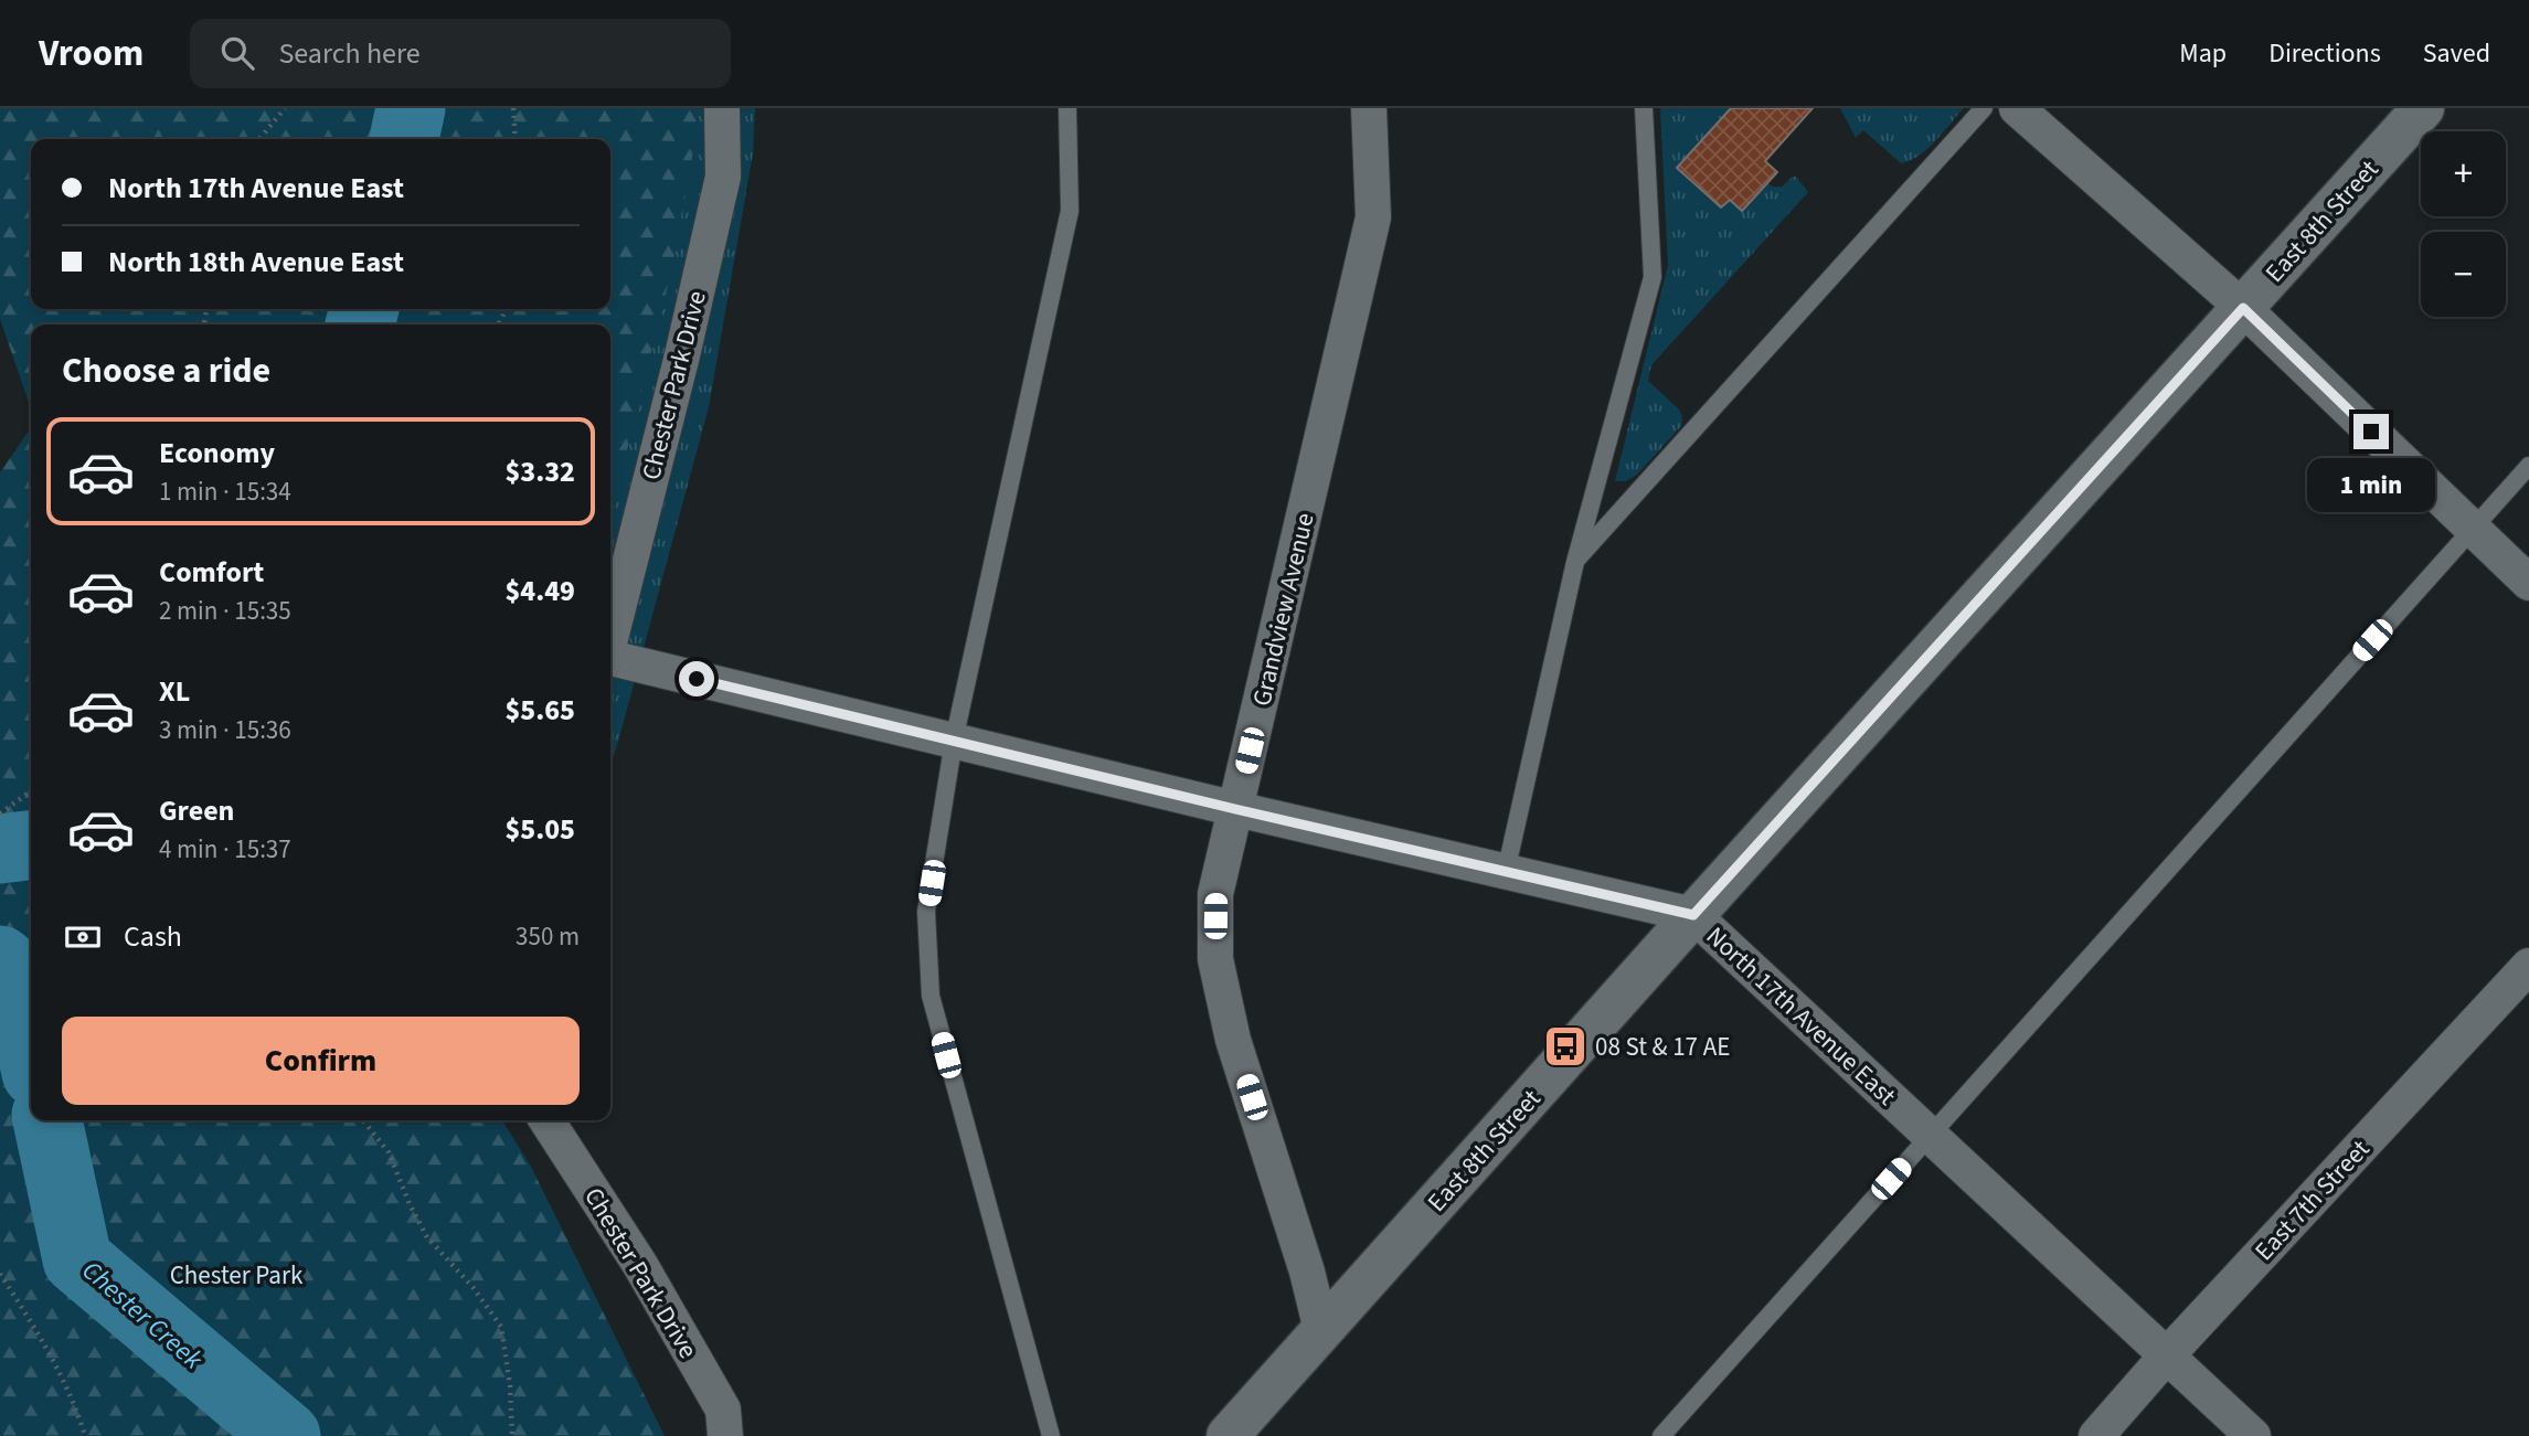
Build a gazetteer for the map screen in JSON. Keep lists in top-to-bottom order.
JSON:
{
  "streets": {
    "street": [
      "East 8th Street",
      "Chester Park Drive",
      "Grandview Avenue",
      "North 17th Avenue East",
      "East 7th Street"
    ]
  },
  "crossings": [
    ["East 8th Street", "Grandview Avenue"],
    ["East 8th Street", "North 17th Avenue East"],
    ["Grandview Avenue", "North 17th Avenue East"],
    ["North 17th Avenue East", "East 7th Street"]
  ],
  "water": ["Chester Creek"],
  "parks": ["Chester Park"],
  "places": {
    "bus stop": ["08 St & 17 AE"]
  },
  "page": {
    "header": "Vroom",
    "search": "Search here",
    "nav": ["Map", "Directions", "Saved"],
    "map_buttons": ["+", "−"],
    "banner": ["North 17th Avenue East", "North 18th Avenue East"],
    "heading": "Choose a ride",
    "list": [
      {
        "name": "Economy",
        "note": "1 min · 15:34",
        "value": "$3.32"
      },
      {
        "name": "Comfort",
        "note": "2 min · 15:35",
        "value": "$4.49"
      },
      {
        "name": "XL",
        "note": "3 min · 15:36",
        "value": "$5.65"
      },
      {
        "name": "Green",
        "note": "4 min · 15:37",
        "value": "$5.05"
      }
    ],
    "bubble": "1 min",
    "pay": ["Cash", "350 m"],
    "buttons": "Confirm"
  }
}
